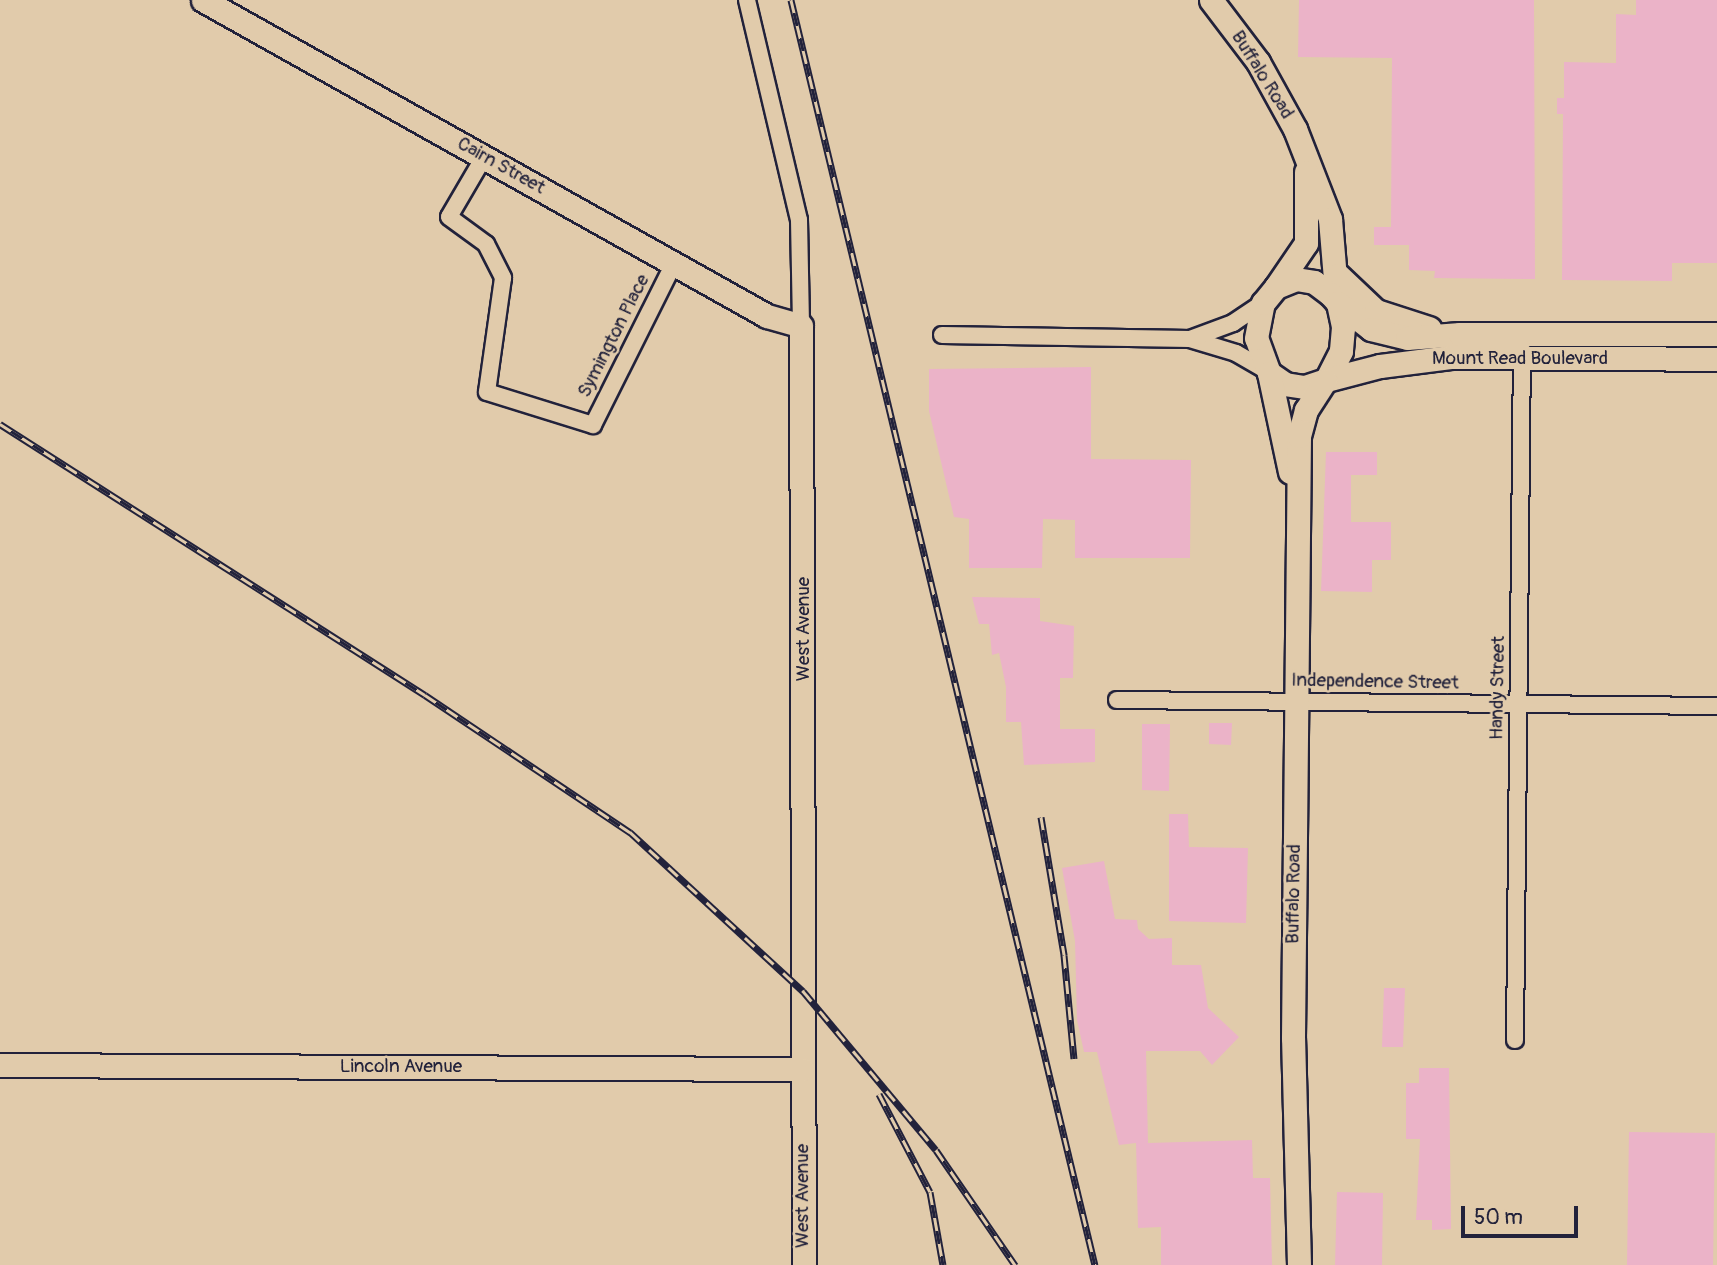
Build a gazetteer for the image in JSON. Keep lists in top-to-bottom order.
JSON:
{
  "streets": {
    "main road": [
      "Buffalo Road",
      "Cairn Street",
      "Mount Read Boulevard",
      "West Avenue",
      "Lincoln Avenue"
    ],
    "street": ["Symington Place", "Independence Street", "Handy Street"]
  },
  "crossings": [
    ["Buffalo Road", "Mount Read Boulevard"],
    ["Buffalo Road", "Independence Street"],
    ["Cairn Street", "Symington Place"],
    ["Cairn Street", "West Avenue"],
    ["Mount Read Boulevard", "Handy Street"],
    ["West Avenue", "Lincoln Avenue"],
    ["Independence Street", "Handy Street"]
  ],
  "scale_bar": "50 m"
}
